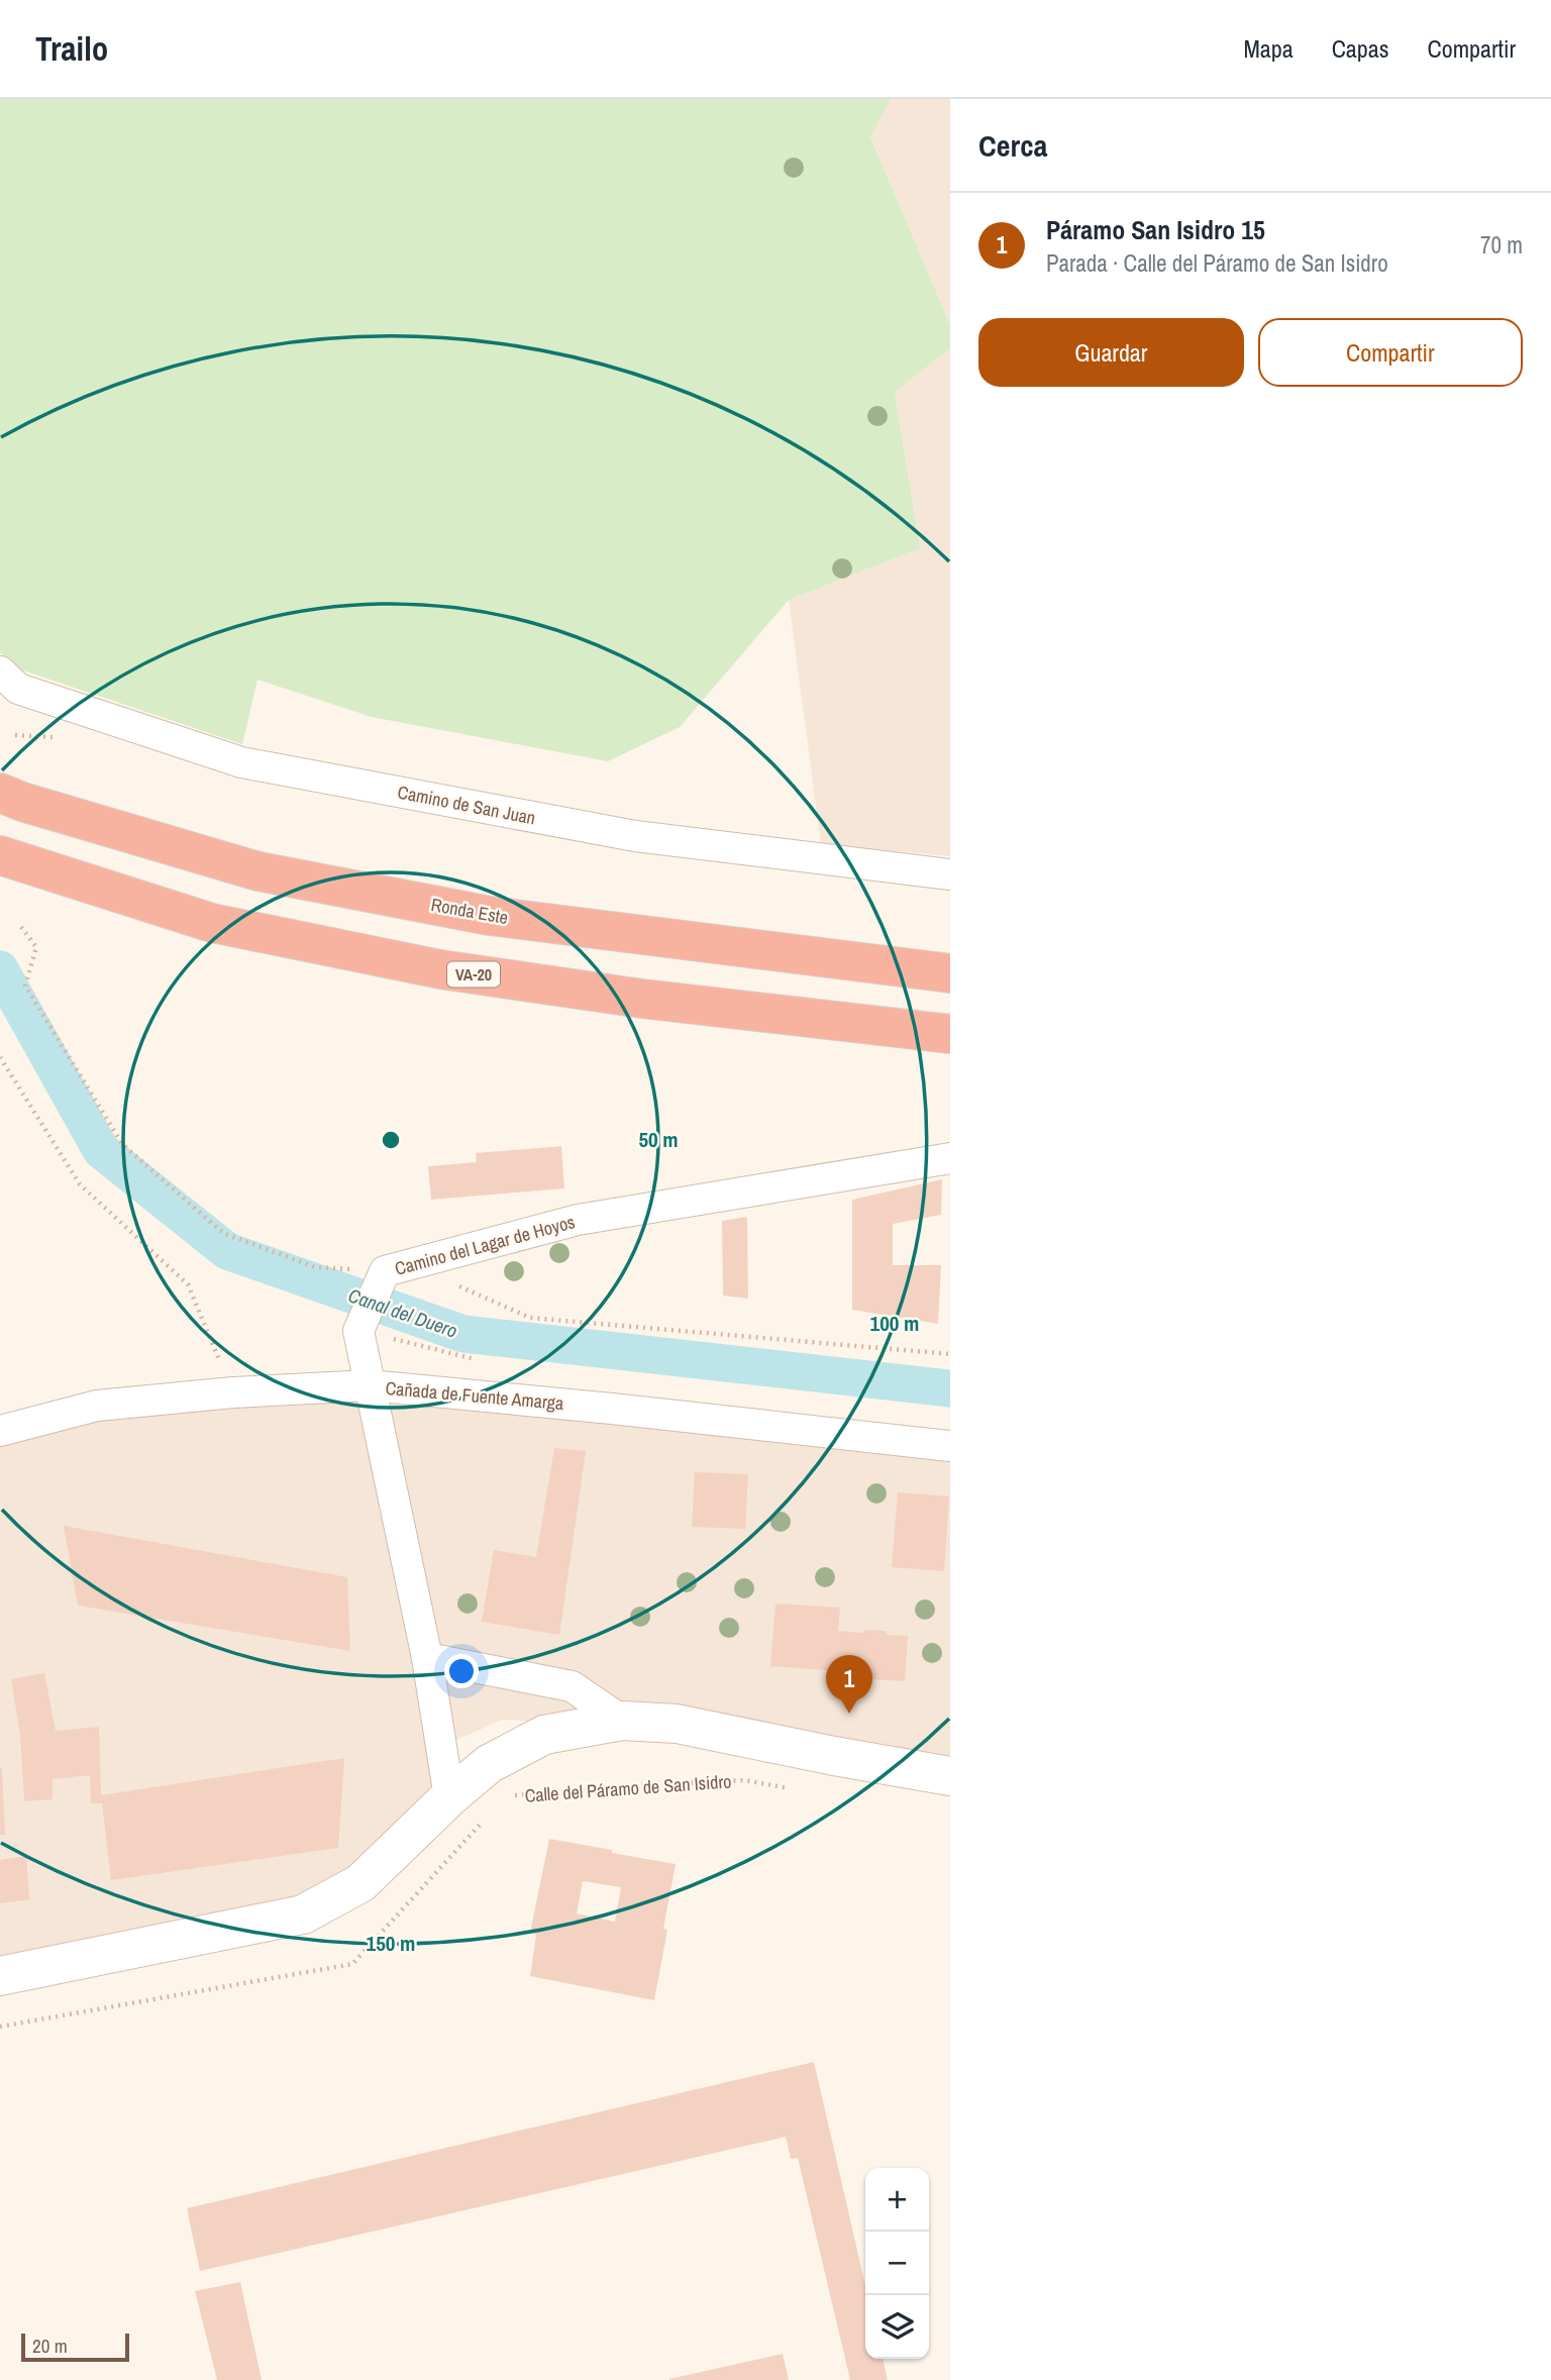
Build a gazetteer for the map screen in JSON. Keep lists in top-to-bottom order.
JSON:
{
  "streets": {
    "highway": ["Ronda Este", "VA-20"],
    "street": ["Camino de San Juan", "Camino del Lagar de Hoyos", "Cañada de Fuente Amarga"],
    "path": ["Calle del Páramo de San Isidro"]
  },
  "crossings": [
    ["Camino del Lagar de Hoyos", "Cañada de Fuente Amarga"]
  ],
  "water": ["Canal del Duero"],
  "scale_bar": "20 m",
  "page": {
    "header": "Trailo",
    "nav": ["Mapa", "Capas", "Compartir"],
    "heading": "Cerca",
    "list": [
      {
        "mark": "1",
        "name": "Páramo San Isidro 15",
        "note": "Parada · Calle del Páramo de San Isidro",
        "value": "70 m"
      }
    ],
    "buttons": ["Guardar", "Compartir"],
    "pins": "1",
    "map_buttons": ["+", "−"],
    "scale": "20 m"
  },
  "rings": ["50 m", "100 m", "150 m"]
}
